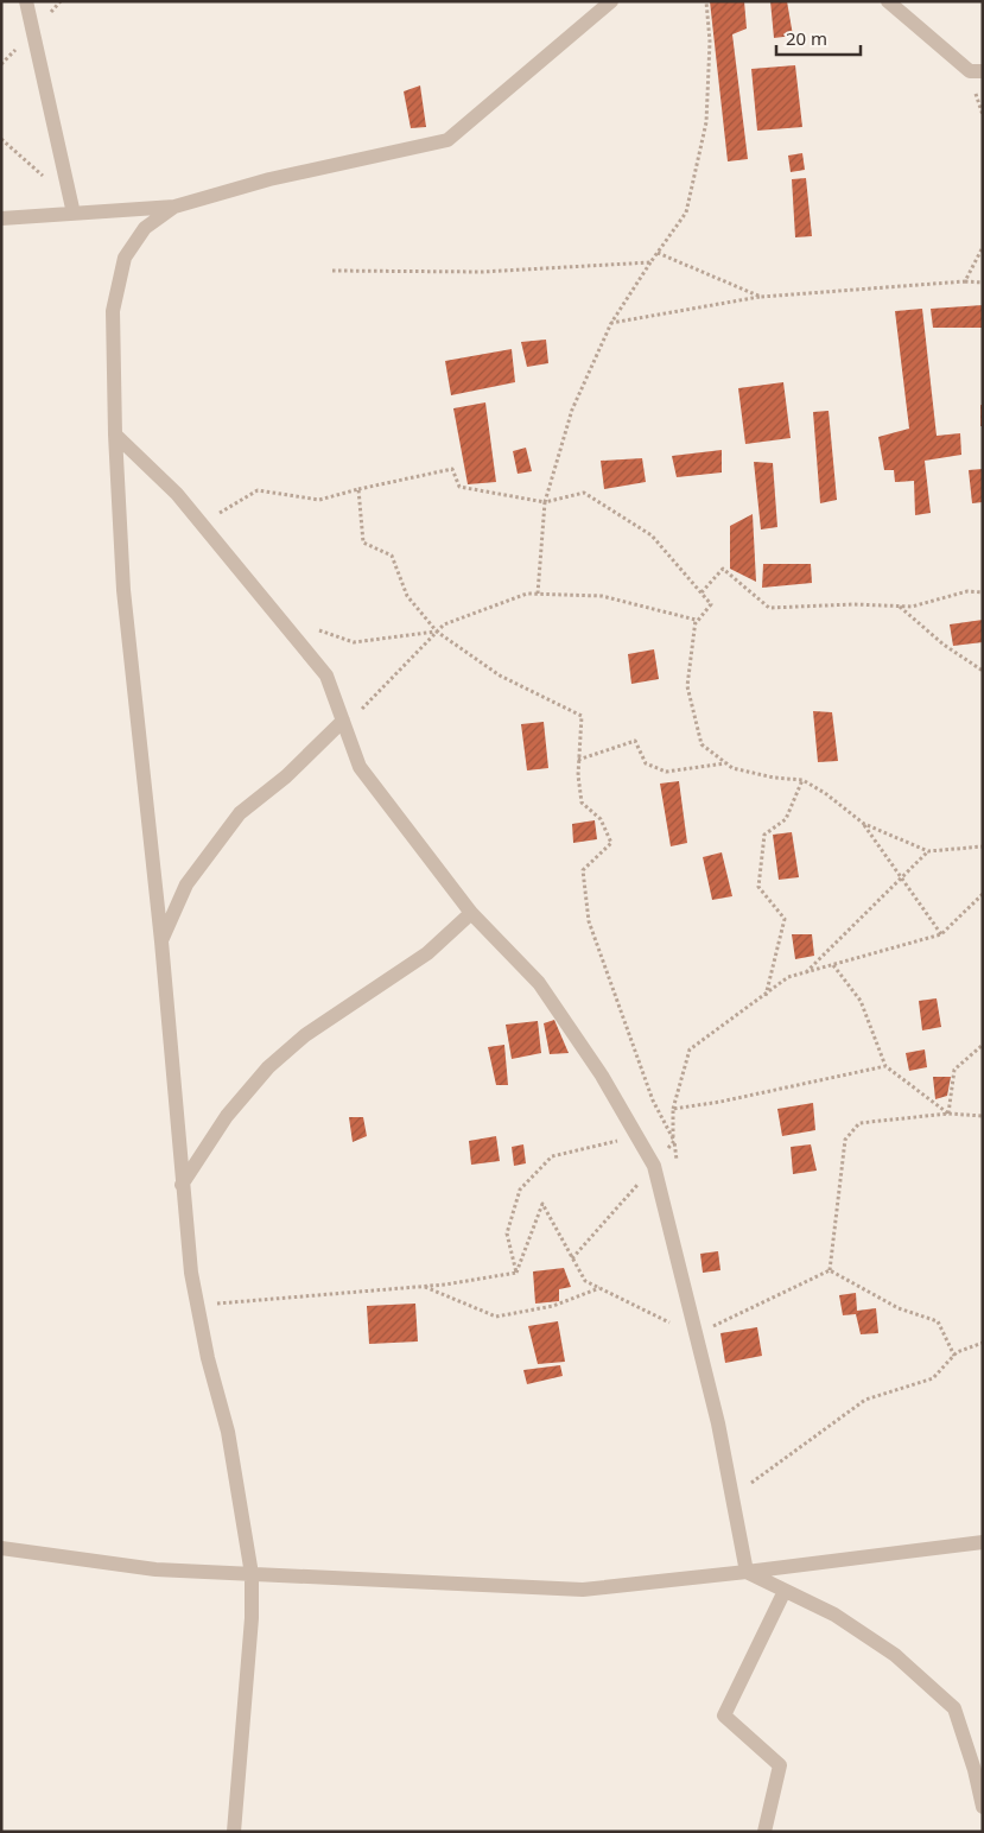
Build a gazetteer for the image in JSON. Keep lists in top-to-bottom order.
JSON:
{
  "scale_bar": "20 m"
}
